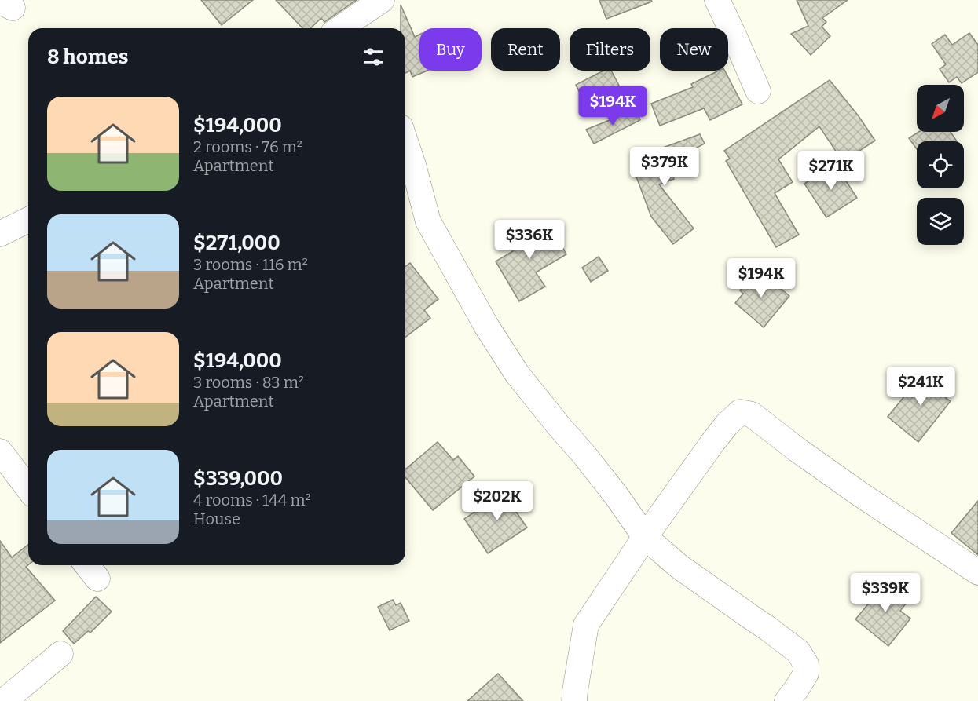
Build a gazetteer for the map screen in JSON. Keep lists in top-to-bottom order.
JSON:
{
  "north": "bottom left",
  "page": {
    "chip": [
      "Buy",
      "Rent",
      "Filters",
      "New"
    ],
    "heading": "8 homes",
    "list": [
      {
        "name": "$194,000",
        "note": "2 rooms · 76 m² · Apartment"
      },
      {
        "name": "$271,000",
        "note": "3 rooms · 116 m² · Apartment"
      },
      {
        "name": "$194,000",
        "note": "3 rooms · 83 m² · Apartment"
      },
      {
        "name": "$339,000",
        "note": "4 rooms · 144 m² · House"
      }
    ],
    "price": [
      "$194K",
      "$379K",
      "$271K",
      "$336K",
      "$194K",
      "$241K",
      "$202K",
      "$339K"
    ]
  }
}
